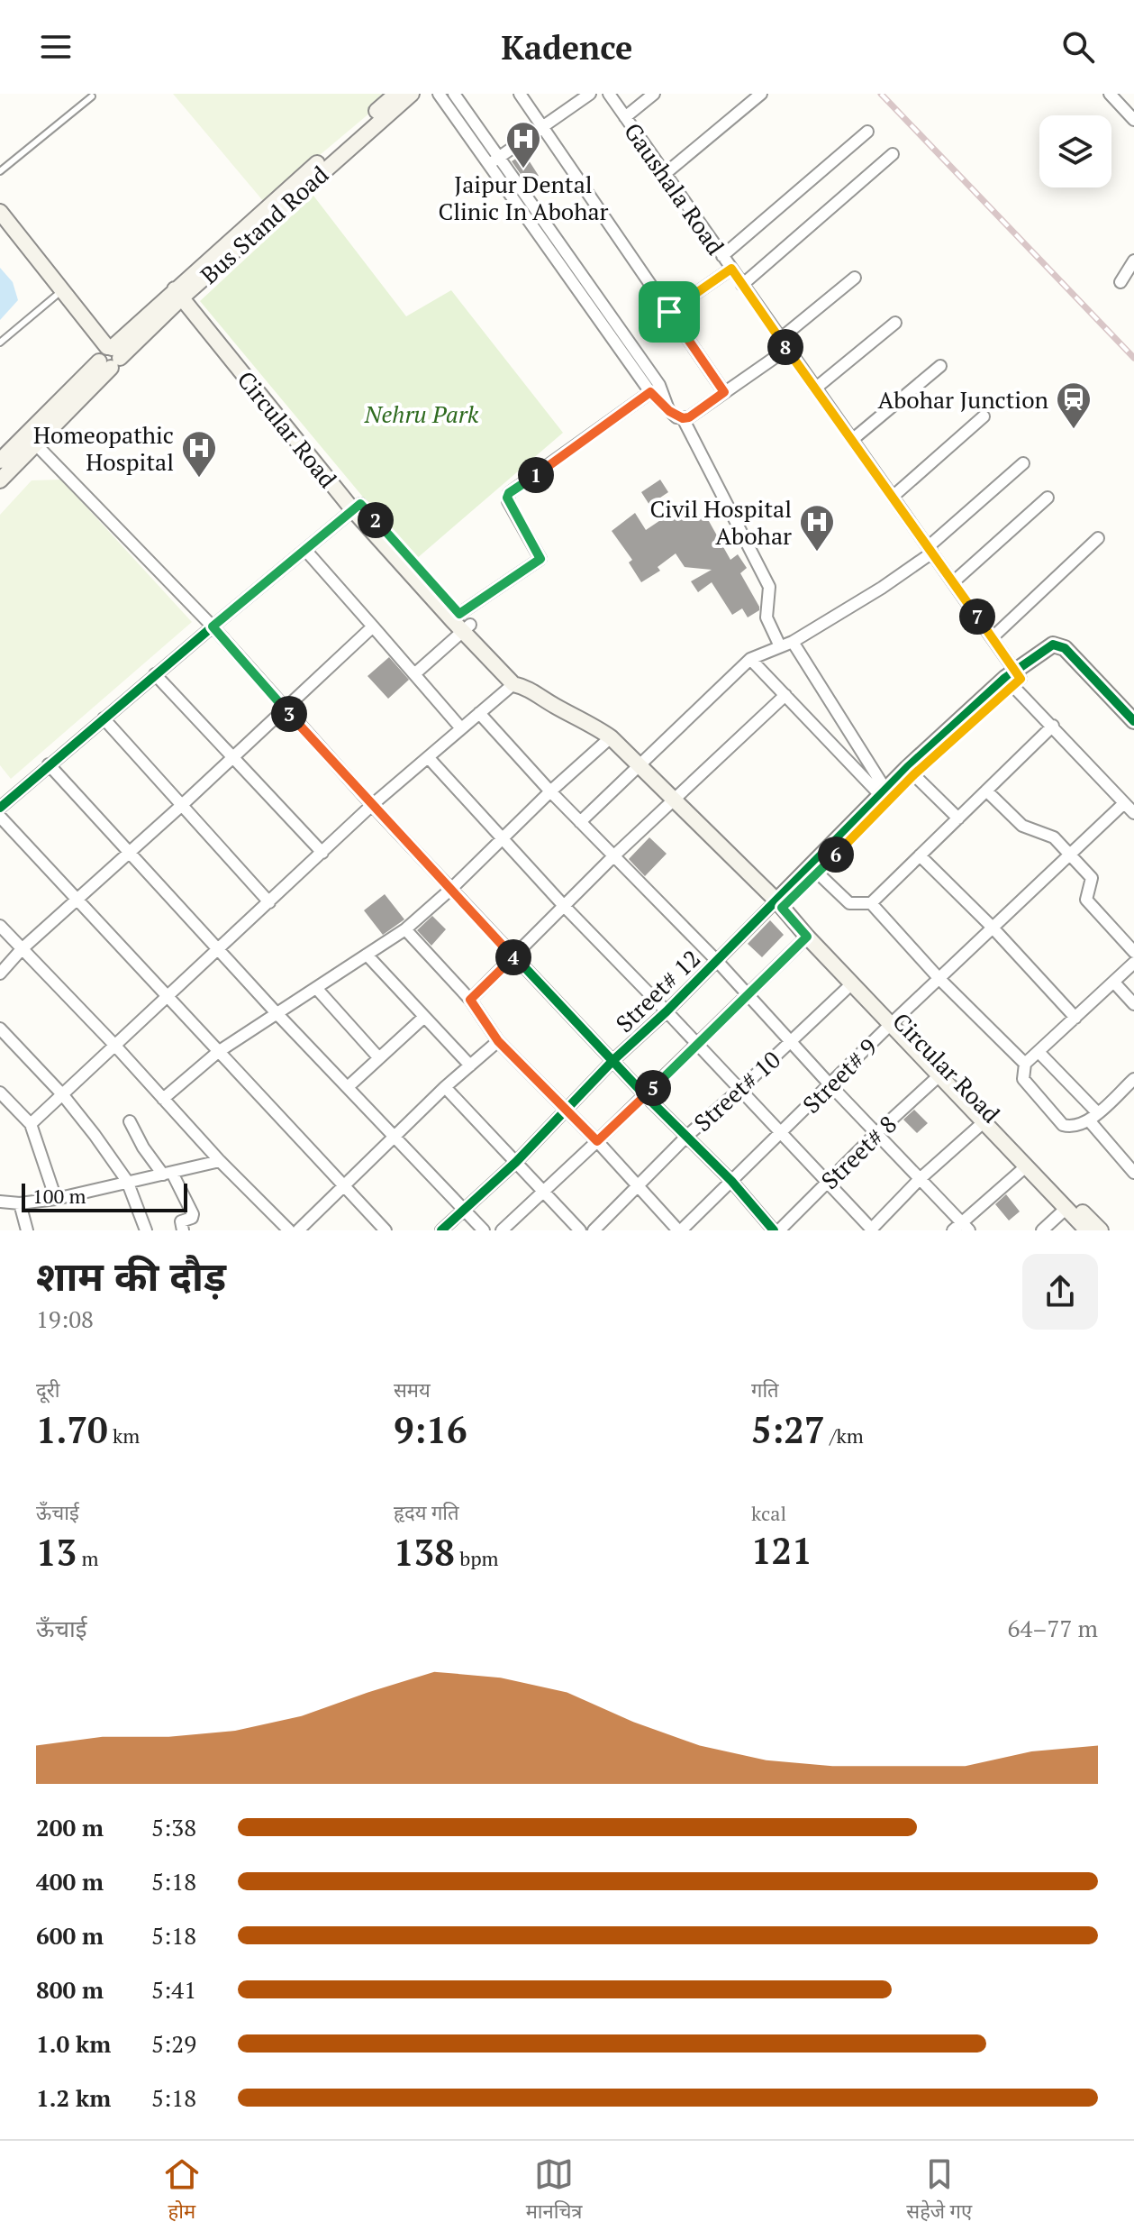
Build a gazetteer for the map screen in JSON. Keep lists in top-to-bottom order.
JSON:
{
  "streets": {
    "main road": ["Bus Stand Road", "Circular Road"],
    "street": [
      "Gaushala Road",
      "Street# 12",
      "Street# 9",
      "Street# 10",
      "Street# 8"
    ]
  },
  "crossings": [
    ["Gaushala Road", "Street# 9"],
    ["Bus Stand Road", "Circular Road"],
    ["Circular Road", "Street# 12"],
    ["Circular Road", "Street# 9"],
    ["Circular Road", "Street# 10"],
    ["Circular Road", "Street# 8"]
  ],
  "parks": ["Nehru Park"],
  "places": {
    "hospital": ["Jaipur Dental Clinic In Abohar", "Homeopathic Hospital", "Civil Hospital Abohar"],
    "station": ["Abohar Junction"]
  },
  "scale_bar": "100 m",
  "page": {
    "header": "Kadence",
    "pins": [
      "8",
      "1",
      "2",
      "7",
      "3",
      "6",
      "4",
      "5"
    ],
    "scale": "100 m",
    "heading": ["शाम की दौड़", "19:08"],
    "stats": [
      ["दूरी", "1.70 km"],
      ["समय", "9:16"],
      ["गति", "5:27 /km"],
      ["ऊँचाई", "13 m"],
      ["हृदय गति", "138 bpm"],
      ["kcal", "121"]
    ],
    "chart": ["ऊँचाई", "64–77 m"],
    "list": [
      {
        "name": "200 m",
        "note": "5:38"
      },
      {
        "name": "400 m",
        "note": "5:18"
      },
      {
        "name": "600 m",
        "note": "5:18"
      },
      {
        "name": "800 m",
        "note": "5:41"
      },
      {
        "name": "1.0 km",
        "note": "5:29"
      },
      {
        "name": "1.2 km",
        "note": "5:18"
      }
    ],
    "tabs": ["होम", "मानचित्र", "सहेजे गए"]
  }
}
